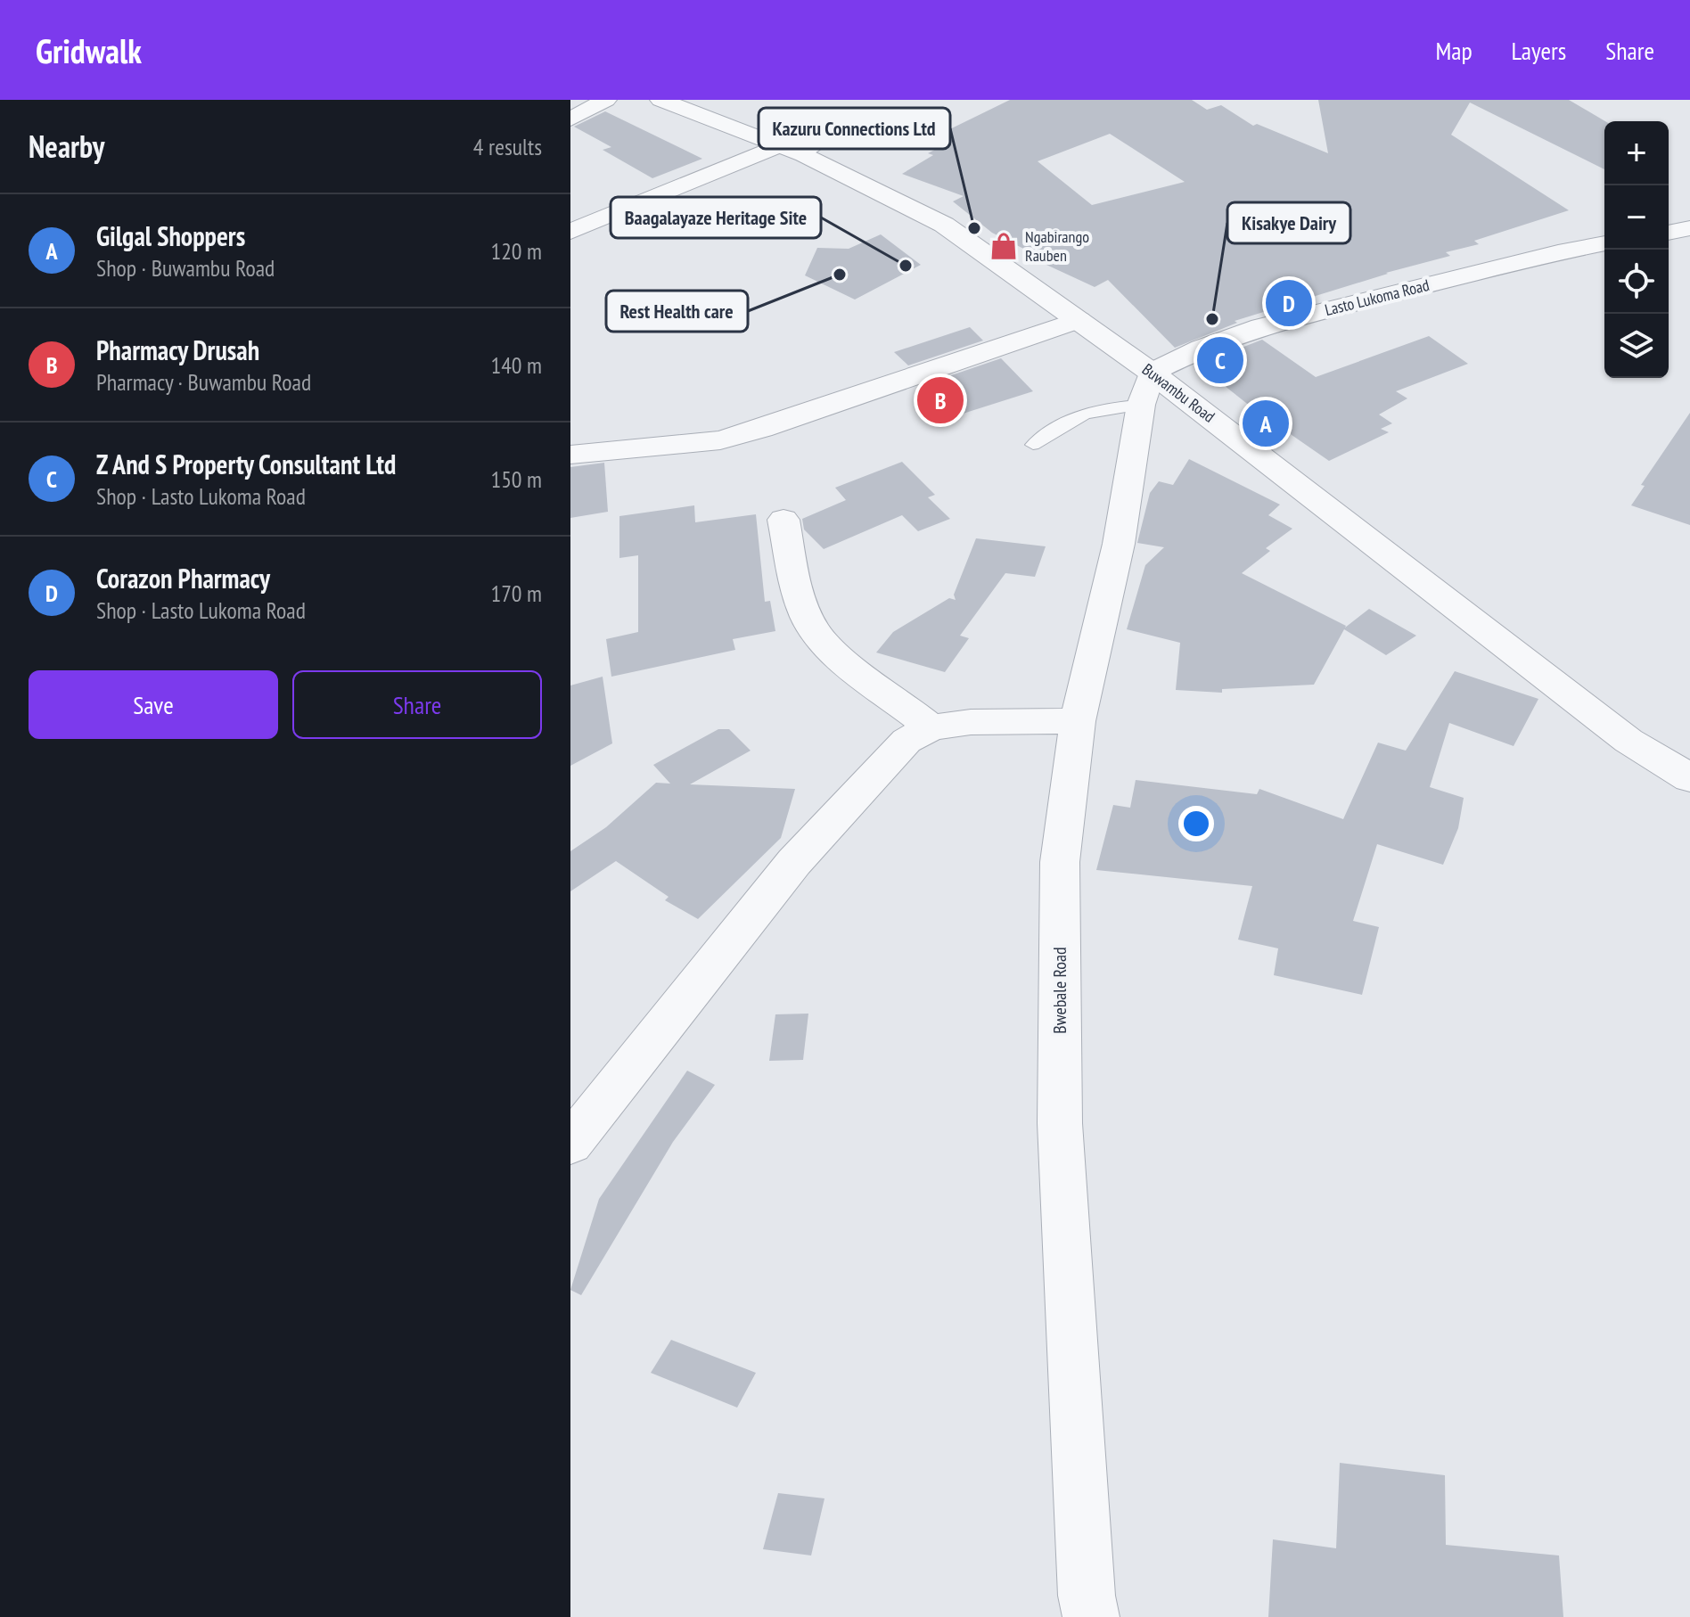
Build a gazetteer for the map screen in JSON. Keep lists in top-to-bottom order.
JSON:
{
  "streets": {
    "street": ["Lasto Lukoma Road", "Buwambu Road", "Bwebale Road"]
  },
  "crossings": [
    ["Lasto Lukoma Road", "Buwambu Road"],
    ["Lasto Lukoma Road", "Bwebale Road"],
    ["Buwambu Road", "Bwebale Road"]
  ],
  "places": {
    "other": [
      "Kazuru Connections Ltd",
      "Baagalayaze Heritage Site",
      "Rest Health care",
      "Kisakye Dairy"
    ],
    "shop": ["Ngabirango Rauben"]
  },
  "page": {
    "header": "Gridwalk",
    "nav": ["Map", "Layers", "Share"],
    "heading": ["Nearby", "4 results"],
    "map_buttons": ["+", "−"],
    "list": [
      {
        "mark": "A",
        "name": "Gilgal Shoppers",
        "note": "Shop · Buwambu Road",
        "value": "120 m"
      },
      {
        "mark": "B",
        "name": "Pharmacy Drusah",
        "note": "Pharmacy · Buwambu Road",
        "value": "140 m"
      },
      {
        "mark": "C",
        "name": "Z And S Property Consultant Ltd",
        "note": "Shop · Lasto Lukoma Road",
        "value": "150 m"
      },
      {
        "mark": "D",
        "name": "Corazon Pharmacy",
        "note": "Shop · Lasto Lukoma Road",
        "value": "170 m"
      }
    ],
    "pins": [
      "D",
      "C",
      "B",
      "A"
    ],
    "buttons": ["Save", "Share"]
  }
}
